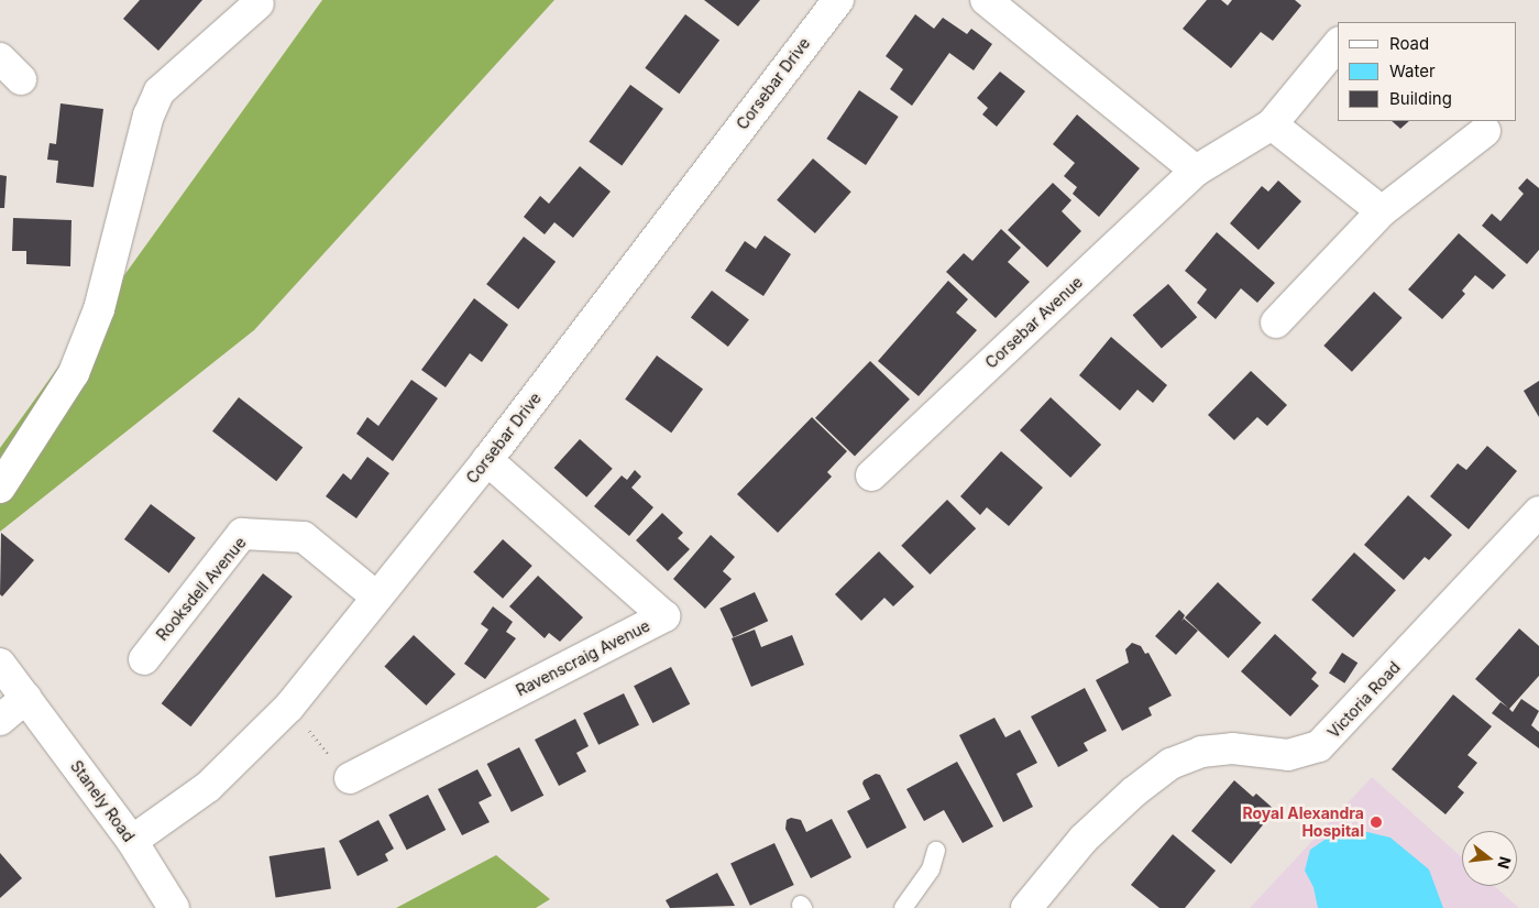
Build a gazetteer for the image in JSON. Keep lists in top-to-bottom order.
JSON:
{
  "streets": {
    "street": [
      "Corsebar Drive",
      "Corsebar Avenue",
      "Rooksdell Avenue",
      "Ravenscraig Avenue",
      "Victoria Road",
      "Stanely Road"
    ]
  },
  "crossings": [
    ["Corsebar Drive", "Rooksdell Avenue"],
    ["Corsebar Drive", "Ravenscraig Avenue"],
    ["Corsebar Drive", "Stanely Road"]
  ],
  "places": ["Royal Alexandra Hospital"],
  "legend": ["Road", "Water", "Building"],
  "north": "right"
}
